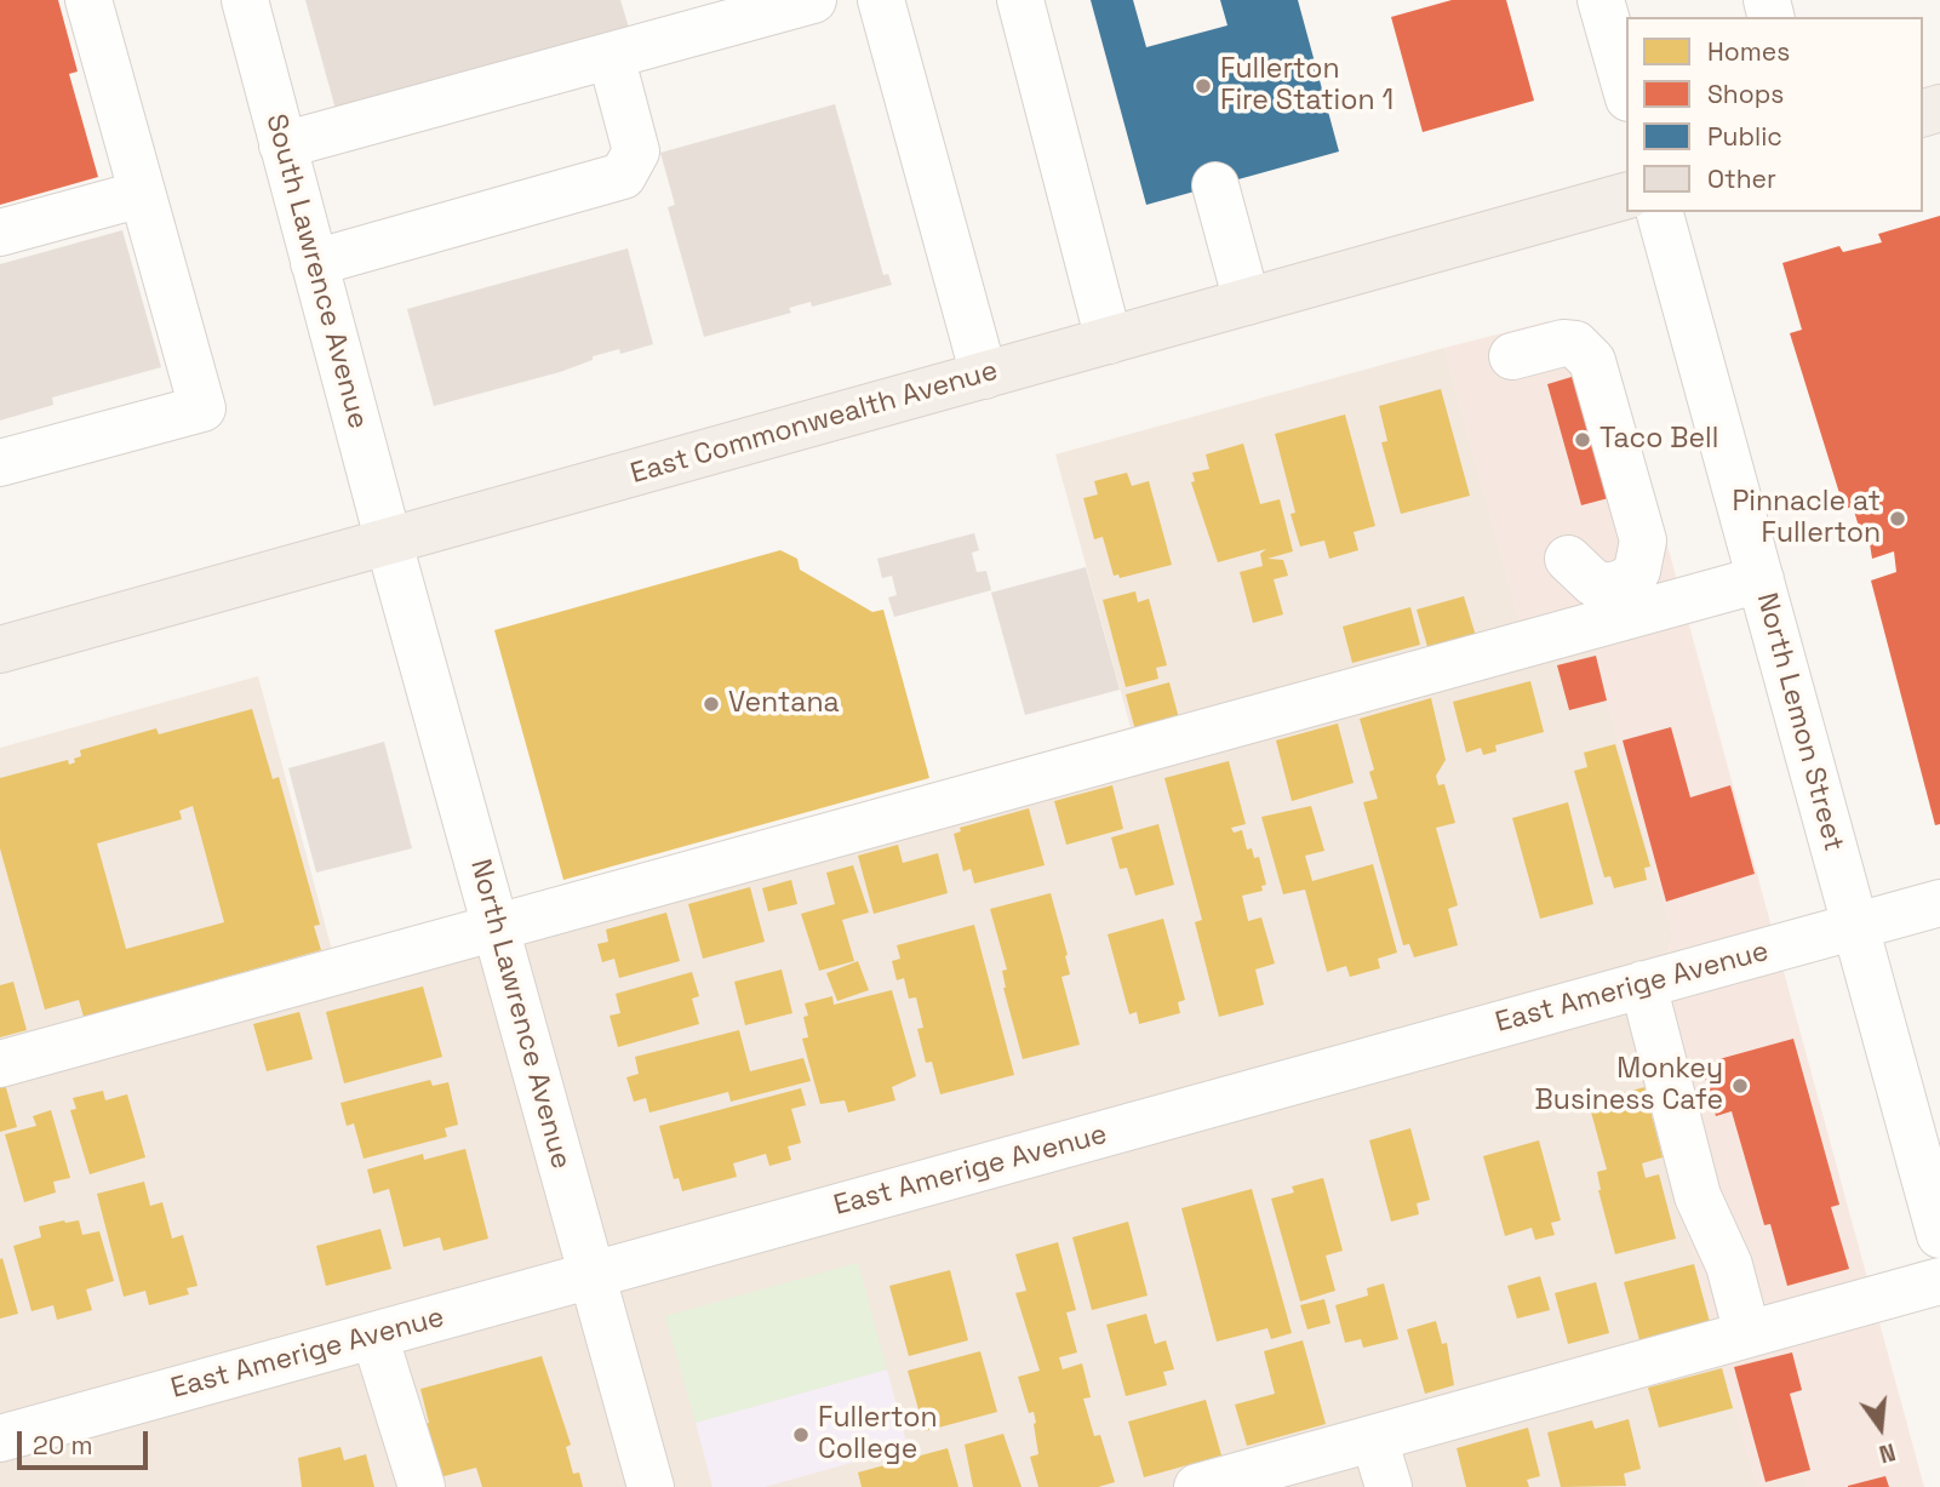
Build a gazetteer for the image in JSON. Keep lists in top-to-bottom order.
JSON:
{
  "streets": {
    "main road": ["East Commonwealth Avenue"],
    "street": [
      "South Lawrence Avenue",
      "North Lemon Street",
      "East Amerige Avenue",
      "North Lawrence Avenue"
    ]
  },
  "crossings": [
    ["South Lawrence Avenue", "East Commonwealth Avenue"],
    ["South Lawrence Avenue", "North Lawrence Avenue"],
    ["East Commonwealth Avenue", "North Lawrence Avenue"],
    ["North Lemon Street", "East Amerige Avenue"],
    ["East Amerige Avenue", "North Lawrence Avenue"]
  ],
  "places": [
    "Fullerton Fire Station 1",
    "Taco Bell",
    "Pinnacle at Fullerton",
    "Ventana",
    "Monkey Business Cafe",
    "Fullerton College"
  ],
  "legend": [
    "Homes",
    "Shops",
    "Public",
    "Other"
  ],
  "scale_bar": "20 m",
  "north": "bottom"
}
